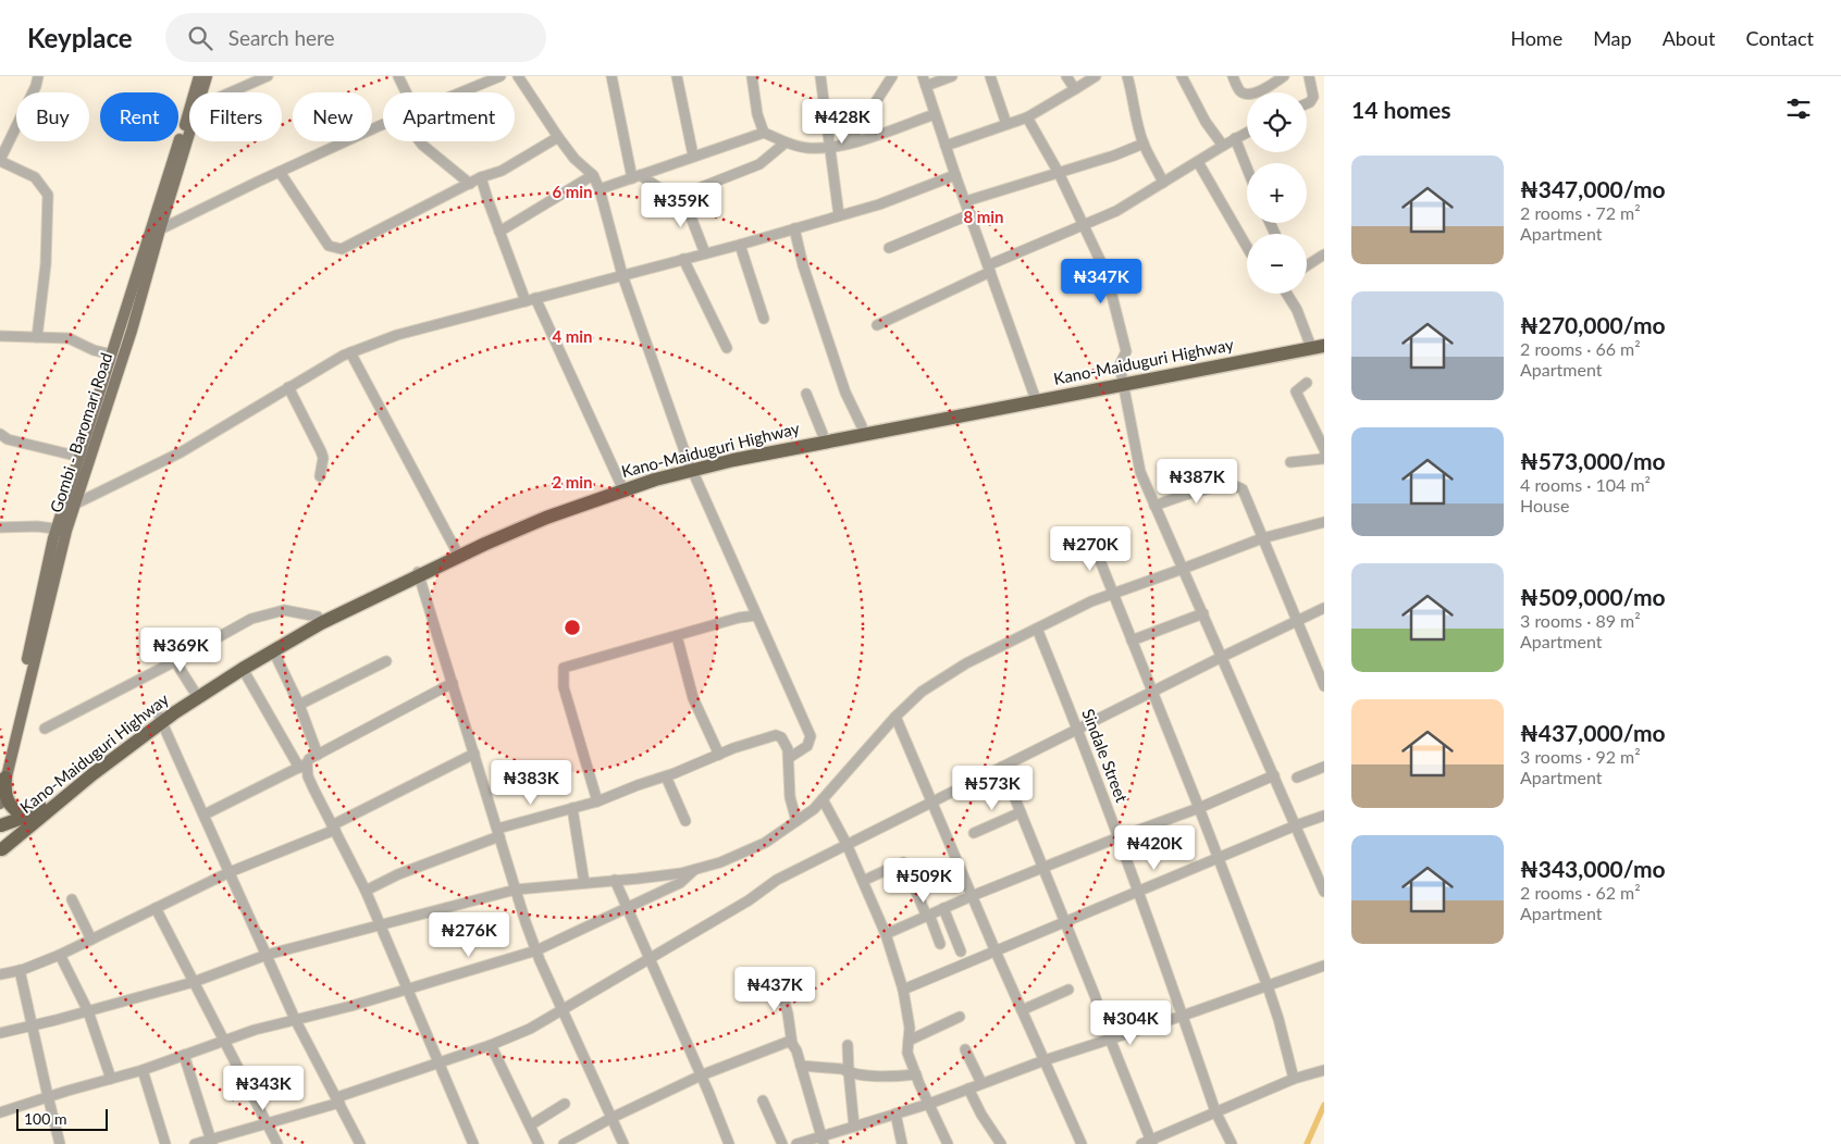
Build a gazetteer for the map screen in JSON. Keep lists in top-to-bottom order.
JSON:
{
  "streets": {
    "highway": ["Kano-Maiduguri Highway"],
    "main road": ["Gombi - Baromari Road"],
    "street": ["Sindale Street"]
  },
  "scale_bar": "100 m",
  "page": {
    "header": "Keyplace",
    "search": "Search here",
    "nav": [
      "Home",
      "Map",
      "About",
      "Contact"
    ],
    "heading": "14 homes",
    "map_buttons": ["+", "−"],
    "chip": [
      "Buy",
      "Rent",
      "Filters",
      "New",
      "Apartment"
    ],
    "price": [
      "₦428K",
      "₦359K",
      "₦347K",
      "₦387K",
      "₦270K",
      "₦369K",
      "₦383K",
      "₦573K",
      "₦420K",
      "₦509K",
      "₦276K",
      "₦437K",
      "₦304K",
      "₦343K"
    ],
    "list": [
      {
        "name": "₦347,000/mo",
        "note": "2 rooms · 72 m² · Apartment"
      },
      {
        "name": "₦270,000/mo",
        "note": "2 rooms · 66 m² · Apartment"
      },
      {
        "name": "₦573,000/mo",
        "note": "4 rooms · 104 m² · House"
      },
      {
        "name": "₦509,000/mo",
        "note": "3 rooms · 89 m² · Apartment"
      },
      {
        "name": "₦437,000/mo",
        "note": "3 rooms · 92 m² · Apartment"
      },
      {
        "name": "₦343,000/mo",
        "note": "2 rooms · 62 m² · Apartment"
      }
    ],
    "scale": "100 m"
  },
  "rings": [
    "6 min",
    "8 min",
    "4 min",
    "2 min"
  ]
}
